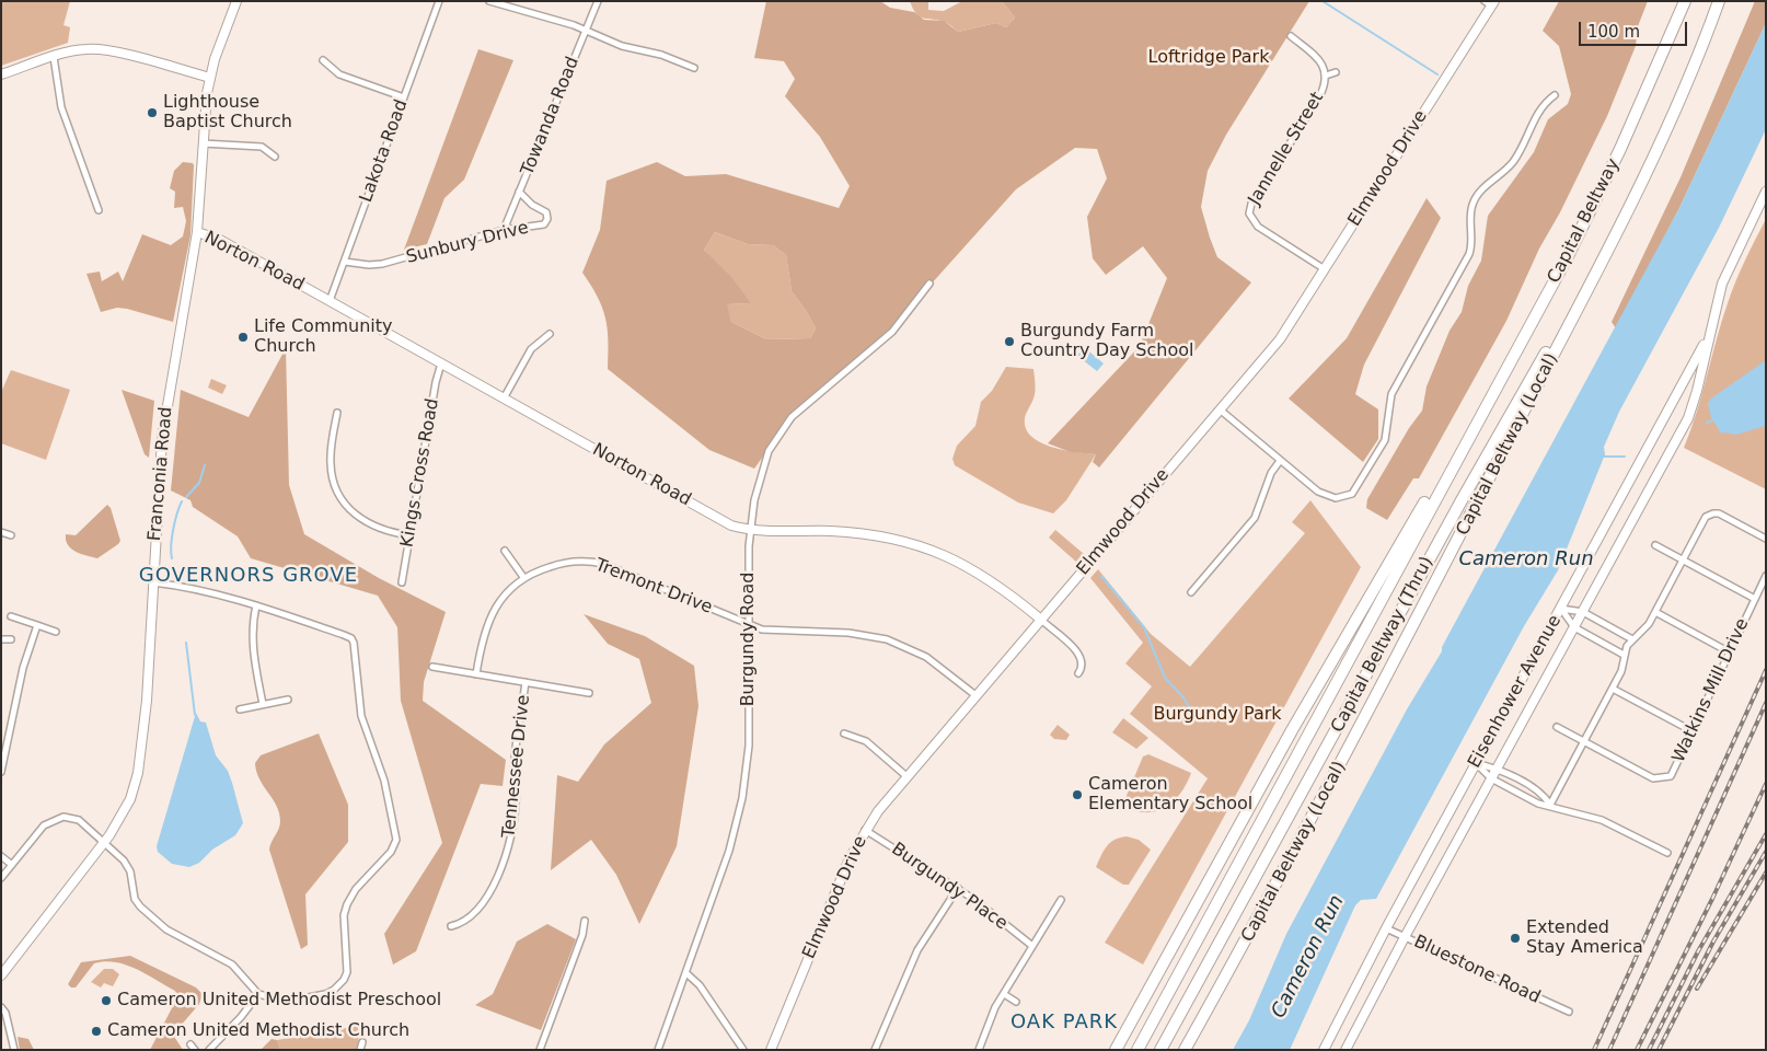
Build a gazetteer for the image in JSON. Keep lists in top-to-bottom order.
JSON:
{
  "streets": {
    "highway": ["Capital Beltway", "Capital Beltway (Local)", "Capital Beltway (Thru)"],
    "main road": [
      "Elmwood Drive",
      "Norton Road",
      "Franconia Road",
      "Eisenhower Avenue"
    ],
    "street": [
      "Towanda Road",
      "Jannelle Street",
      "Lakota Road",
      "Sunbury Drive",
      "Kings Cross Road",
      "Tremont Drive",
      "Burgundy Road",
      "Watkins Mill Drive",
      "Tennessee Drive",
      "Burgundy Place",
      "Bluestone Road"
    ]
  },
  "crossings": [
    ["Towanda Road", "Sunbury Drive"],
    ["Jannelle Street", "Elmwood Drive"],
    ["Lakota Road", "Sunbury Drive"],
    ["Lakota Road", "Norton Road"],
    ["Elmwood Drive", "Norton Road"],
    ["Elmwood Drive", "Tremont Drive"],
    ["Elmwood Drive", "Burgundy Place"],
    ["Capital Beltway", "Capital Beltway (Local)"],
    ["Capital Beltway", "Capital Beltway (Thru)"],
    ["Norton Road", "Kings Cross Road"],
    ["Norton Road", "Franconia Road"],
    ["Norton Road", "Burgundy Road"],
    ["Capital Beltway (Local)", "Capital Beltway (Thru)"],
    ["Tremont Drive", "Burgundy Road"],
    ["Eisenhower Avenue", "Bluestone Road"]
  ],
  "districts": ["GOVERNORS GROVE", "OAK PARK"],
  "water": ["Cameron Run"],
  "parks": ["Loftridge Park", "Burgundy Park"],
  "places": [
    "Lighthouse Baptist Church",
    "Life Community Church",
    "Burgundy Farm Country Day School",
    "Cameron Elementary School",
    "Extended Stay America",
    "Cameron United Methodist Preschool",
    "Cameron United Methodist Church"
  ],
  "scale_bar": "100 m"
}
